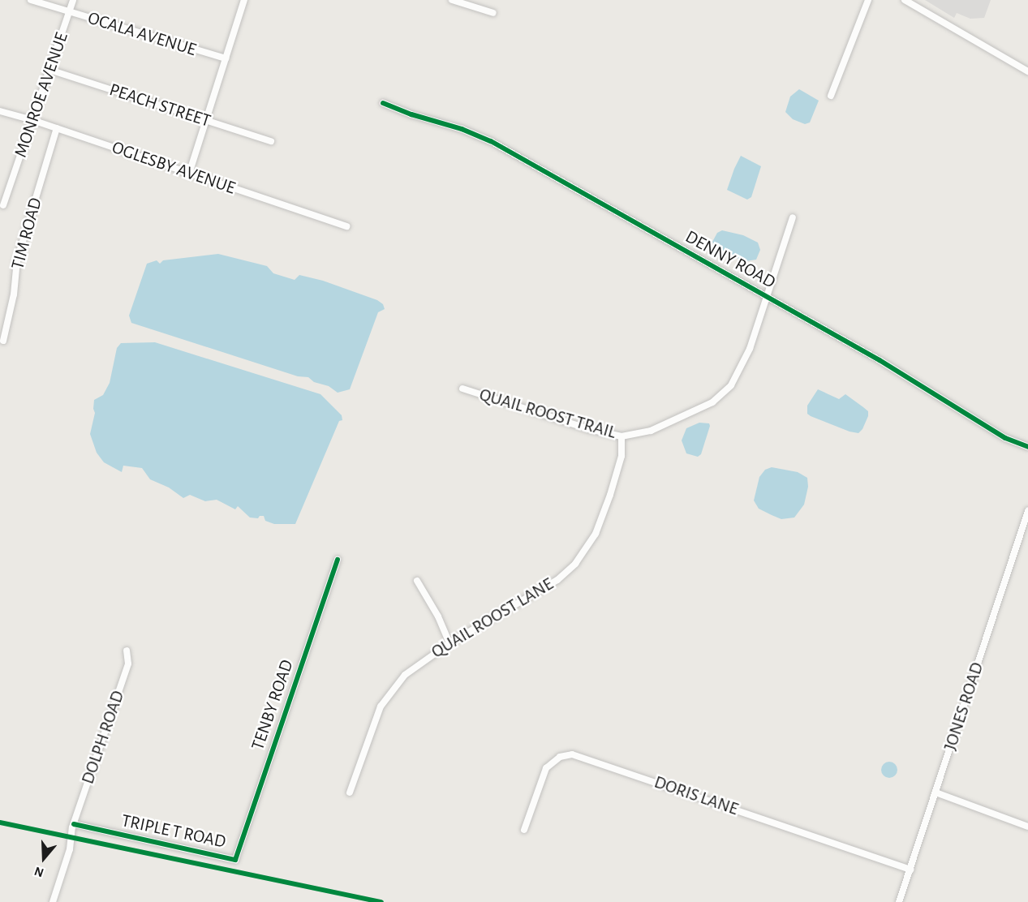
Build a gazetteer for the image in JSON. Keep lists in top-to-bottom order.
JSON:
{
  "streets": {
    "street": [
      "OCALA AVENUE",
      "MONROE AVENUE",
      "PEACH STREET",
      "OGLESBY AVENUE",
      "TIM ROAD",
      "DENNY ROAD",
      "QUAIL ROOST TRAIL",
      "QUAIL ROOST LANE",
      "TENBY ROAD",
      "JONES ROAD",
      "DOLPH ROAD",
      "DORIS LANE",
      "TRIPLE T ROAD"
    ]
  },
  "crossings": [
    ["OCALA AVENUE", "MONROE AVENUE"],
    ["MONROE AVENUE", "PEACH STREET"],
    ["MONROE AVENUE", "OGLESBY AVENUE"],
    ["OGLESBY AVENUE", "TIM ROAD"],
    ["DENNY ROAD", "QUAIL ROOST TRAIL"],
    ["QUAIL ROOST TRAIL", "QUAIL ROOST LANE"],
    ["TENBY ROAD", "TRIPLE T ROAD"],
    ["JONES ROAD", "DORIS LANE"],
    ["DOLPH ROAD", "TRIPLE T ROAD"]
  ],
  "north": "bottom"
}
